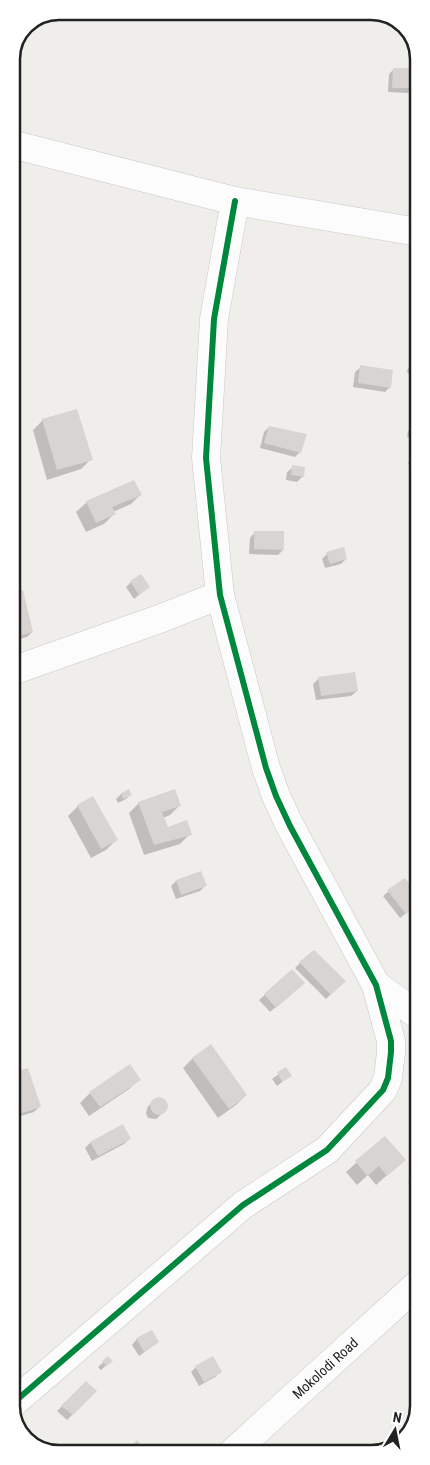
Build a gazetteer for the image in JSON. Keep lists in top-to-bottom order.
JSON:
{
  "streets": {
    "street": ["Mokolodi Road"]
  },
  "north": "top"
}
